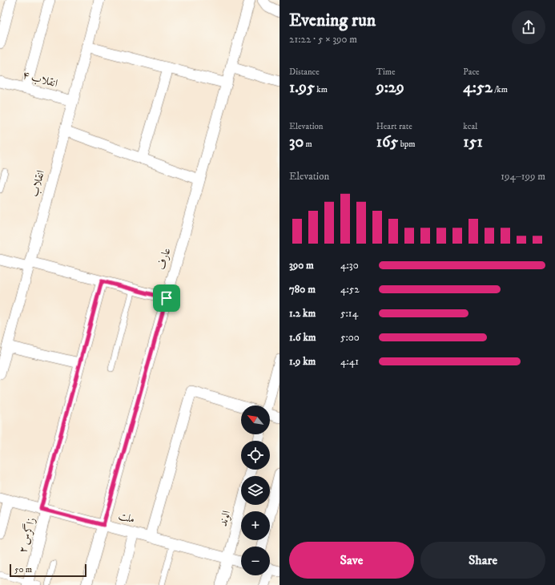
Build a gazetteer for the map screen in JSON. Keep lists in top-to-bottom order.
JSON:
{
  "streets": {
    "street": [
      "انقلاب ۴",
      "انقلاب",
      "عارف",
      "ملت",
      "الوند",
      "زاگرس ۲"
    ]
  },
  "crossings": [
    ["انقلاب ۴", "انقلاب"],
    ["عارف", "ملت"],
    ["ملت", "الوند"],
    ["ملت", "زاگرس ۲"]
  ],
  "scale_bar": "50 m",
  "north": "top left",
  "page": {
    "heading": ["Evening run", "21:22 · 5 × 390 m"],
    "stats": [
      ["Distance", "1.95 km"],
      ["Time", "9:29"],
      ["Pace", "4:52 /km"],
      ["Elevation", "30 m"],
      ["Heart rate", "165 bpm"],
      ["kcal", "151"]
    ],
    "chart": ["Elevation", "194–199 m"],
    "list": [
      {
        "name": "390 m",
        "note": "4:30"
      },
      {
        "name": "780 m",
        "note": "4:52"
      },
      {
        "name": "1.2 km",
        "note": "5:14"
      },
      {
        "name": "1.6 km",
        "note": "5:00"
      },
      {
        "name": "1.9 km",
        "note": "4:41"
      }
    ],
    "map_buttons": ["+", "−"],
    "buttons": ["Save", "Share"],
    "scale": "50 m"
  }
}
